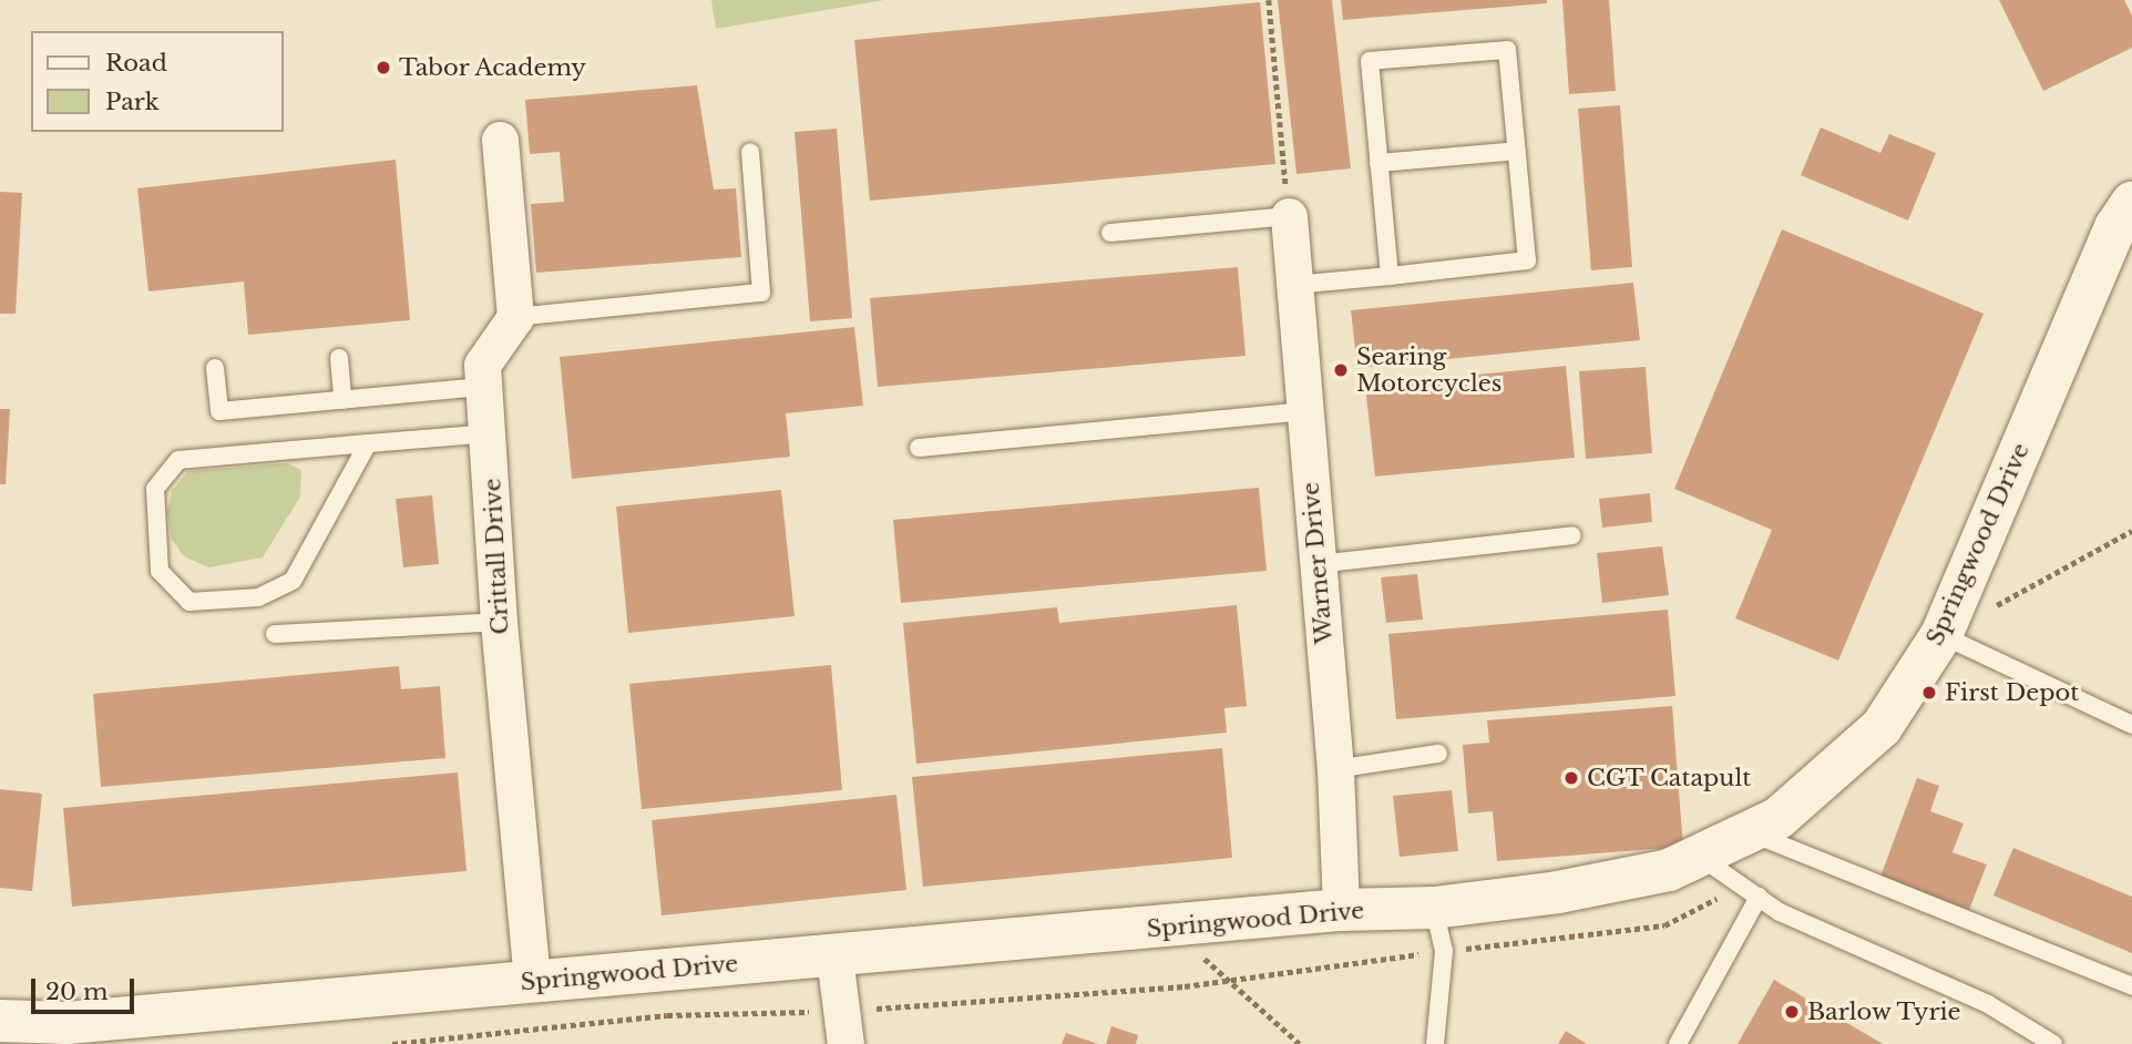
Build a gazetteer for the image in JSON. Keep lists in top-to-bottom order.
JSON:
{
  "streets": {
    "street": ["Springwood Drive", "Crittall Drive", "Warner Drive"]
  },
  "crossings": [
    ["Springwood Drive", "Crittall Drive"],
    ["Springwood Drive", "Warner Drive"]
  ],
  "places": [
    "Tabor Academy",
    "Searing Motorcycles",
    "First Depot",
    "CGT Catapult",
    "Barlow Tyrie"
  ],
  "legend": ["Road", "Park"],
  "scale_bar": "20 m"
}
